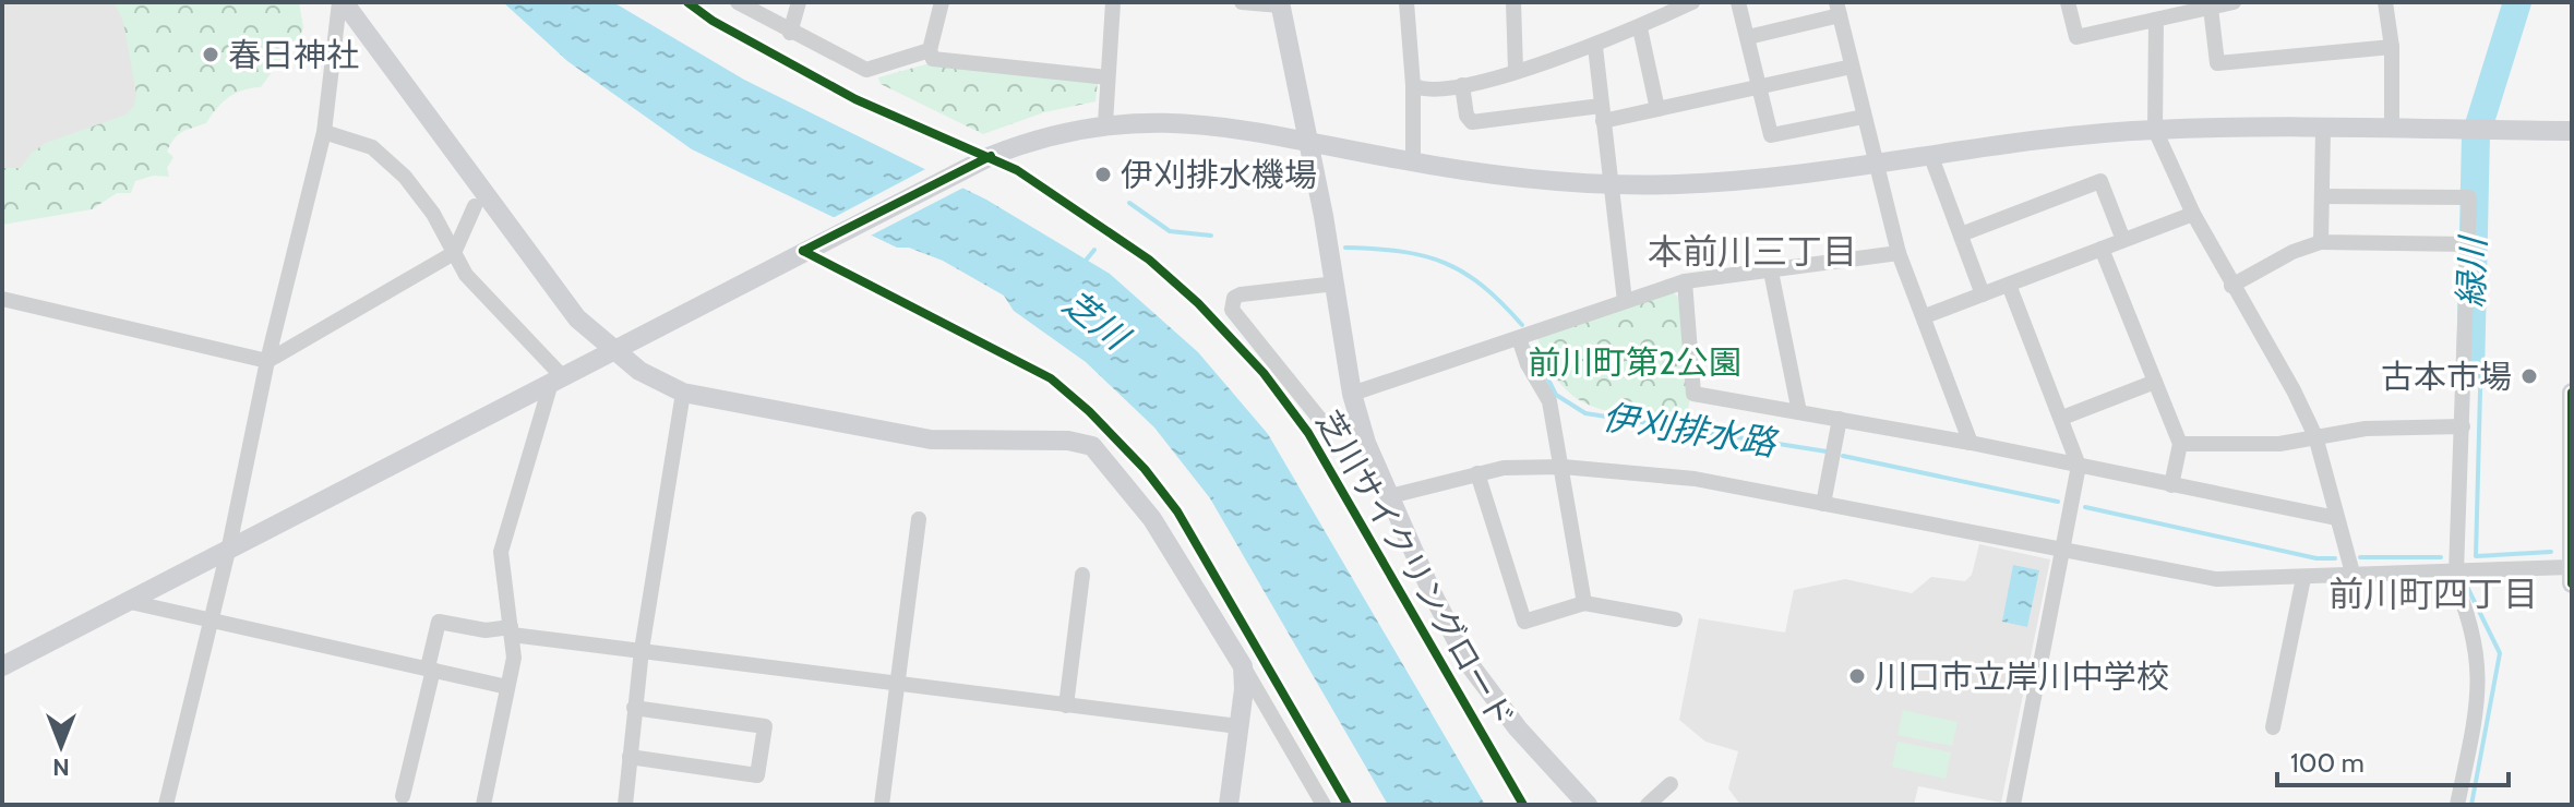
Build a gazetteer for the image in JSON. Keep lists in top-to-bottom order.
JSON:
{
  "streets": {
    "cycle path": ["芝川サイクリングロード"]
  },
  "districts": ["本前川三丁目", "前川町四丁目"],
  "water": ["緑川", "芝川", "伊刈排水路"],
  "parks": ["前川町第2公園"],
  "places": [
    "春日神社",
    "伊刈排水機場",
    "古本市場",
    "川口市立岸川中学校"
  ],
  "scale_bar": "100 m",
  "north": "bottom"
}
